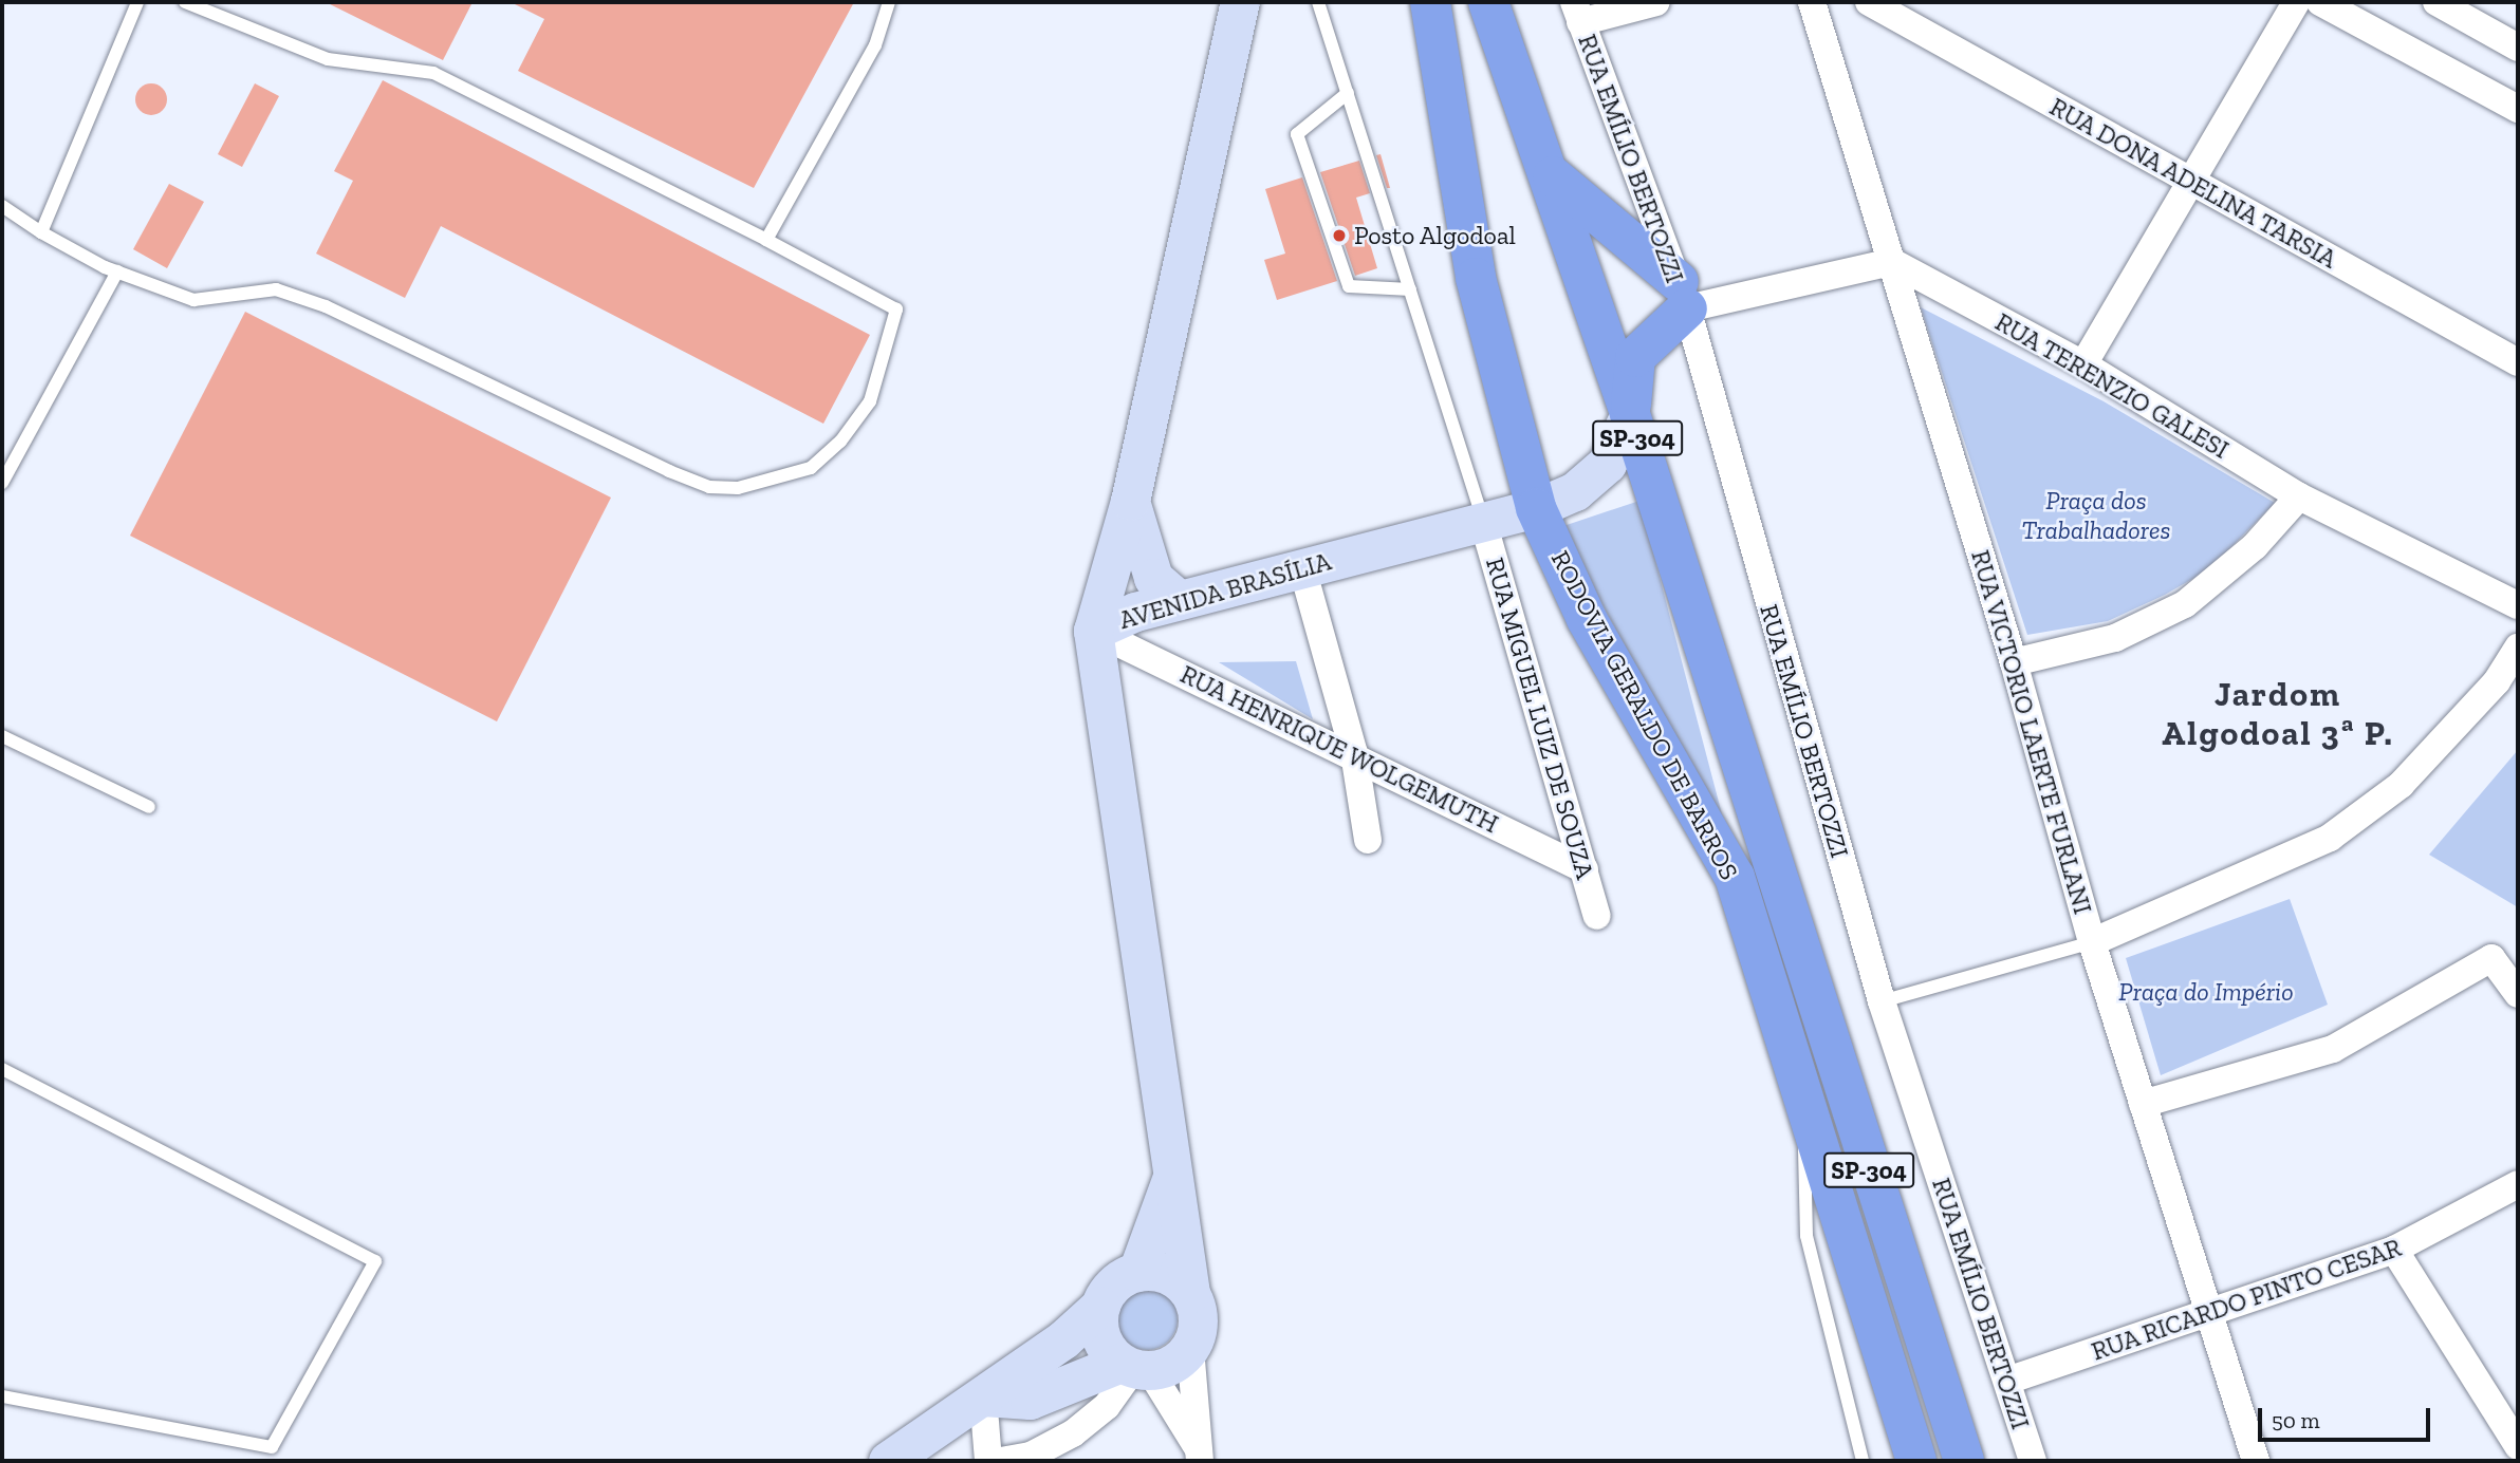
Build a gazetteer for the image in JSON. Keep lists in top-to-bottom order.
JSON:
{
  "streets": {
    "highway": ["SP-304", "RODOVIA GERALDO DE BARROS"],
    "main road": ["AVENIDA BRASÍLIA"],
    "street": [
      "RUA EMÍLIO BERTOZZI",
      "RUA DONA ADELINA TARSIA",
      "RUA TERENZIO GALESI",
      "RUA MIGUEL LUIZ DE SOUZA",
      "RUA VICTORIO LAERTE FURLANI",
      "RUA HENRIQUE WOLGEMUTH",
      "RUA RICARDO PINTO CESAR"
    ]
  },
  "crossings": [
    ["RUA EMÍLIO BERTOZZI", "RUA RICARDO PINTO CESAR"],
    ["RUA TERENZIO GALESI", "RUA VICTORIO LAERTE FURLANI"],
    ["AVENIDA BRASÍLIA", "RODOVIA GERALDO DE BARROS"],
    ["AVENIDA BRASÍLIA", "RUA MIGUEL LUIZ DE SOUZA"],
    ["AVENIDA BRASÍLIA", "RUA HENRIQUE WOLGEMUTH"],
    ["RUA MIGUEL LUIZ DE SOUZA", "RUA HENRIQUE WOLGEMUTH"],
    ["RUA VICTORIO LAERTE FURLANI", "RUA RICARDO PINTO CESAR"]
  ],
  "districts": ["Jardom Algodoal 3ª P."],
  "parks": ["Praça dos Trabalhadores", "Praça do Império"],
  "places": ["Posto Algodoal"],
  "scale_bar": "50 m"
}
